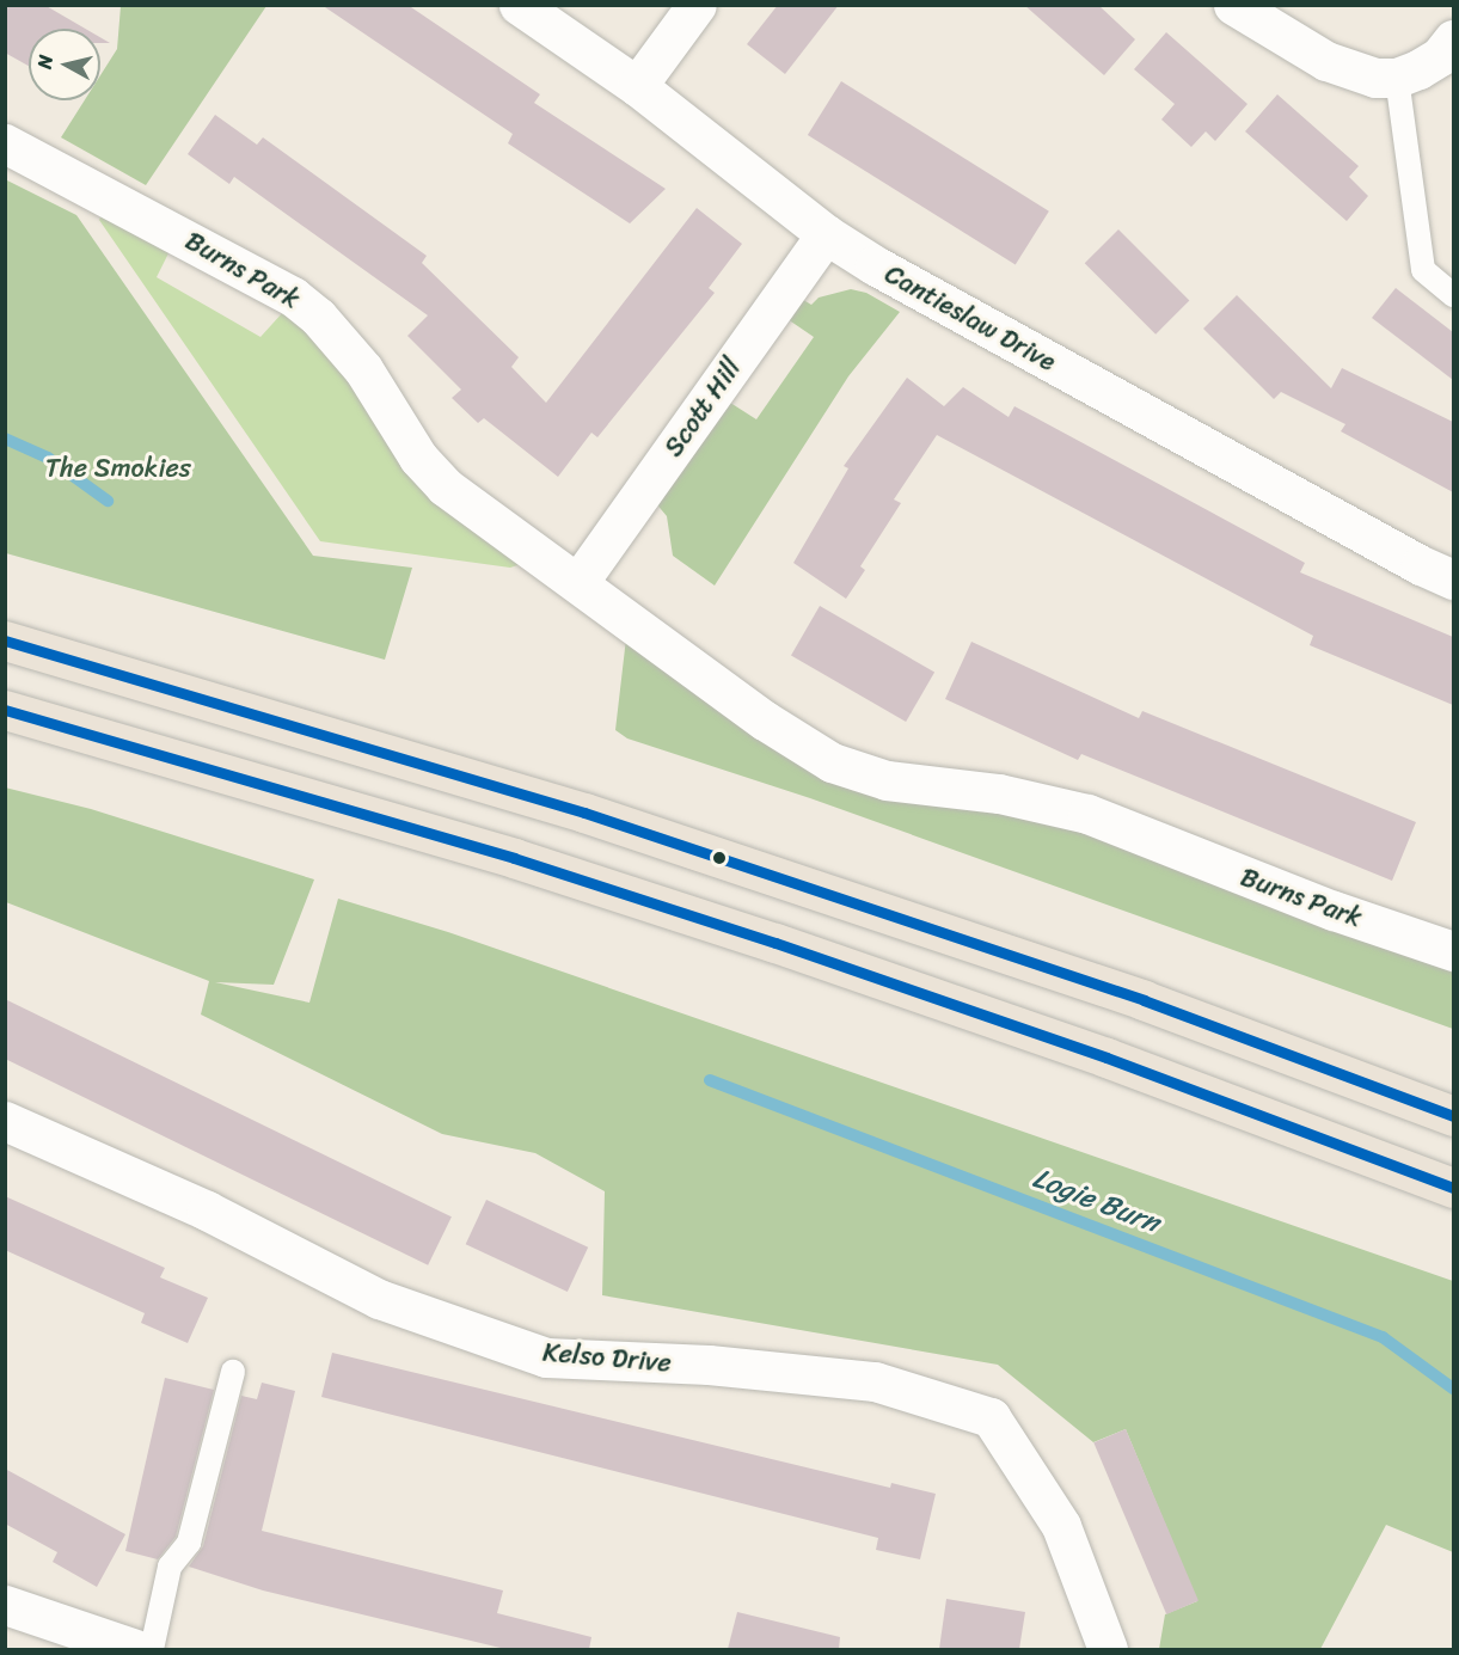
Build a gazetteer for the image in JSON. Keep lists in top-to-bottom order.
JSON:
{
  "streets": {
    "street": [
      "Burns Park",
      "Cantieslaw Drive",
      "Scott Hill",
      "Kelso Drive"
    ]
  },
  "crossings": [
    ["Burns Park", "Scott Hill"],
    ["Cantieslaw Drive", "Scott Hill"]
  ],
  "water": ["Logie Burn"],
  "parks": ["The Smokies"],
  "north": "left"
}
